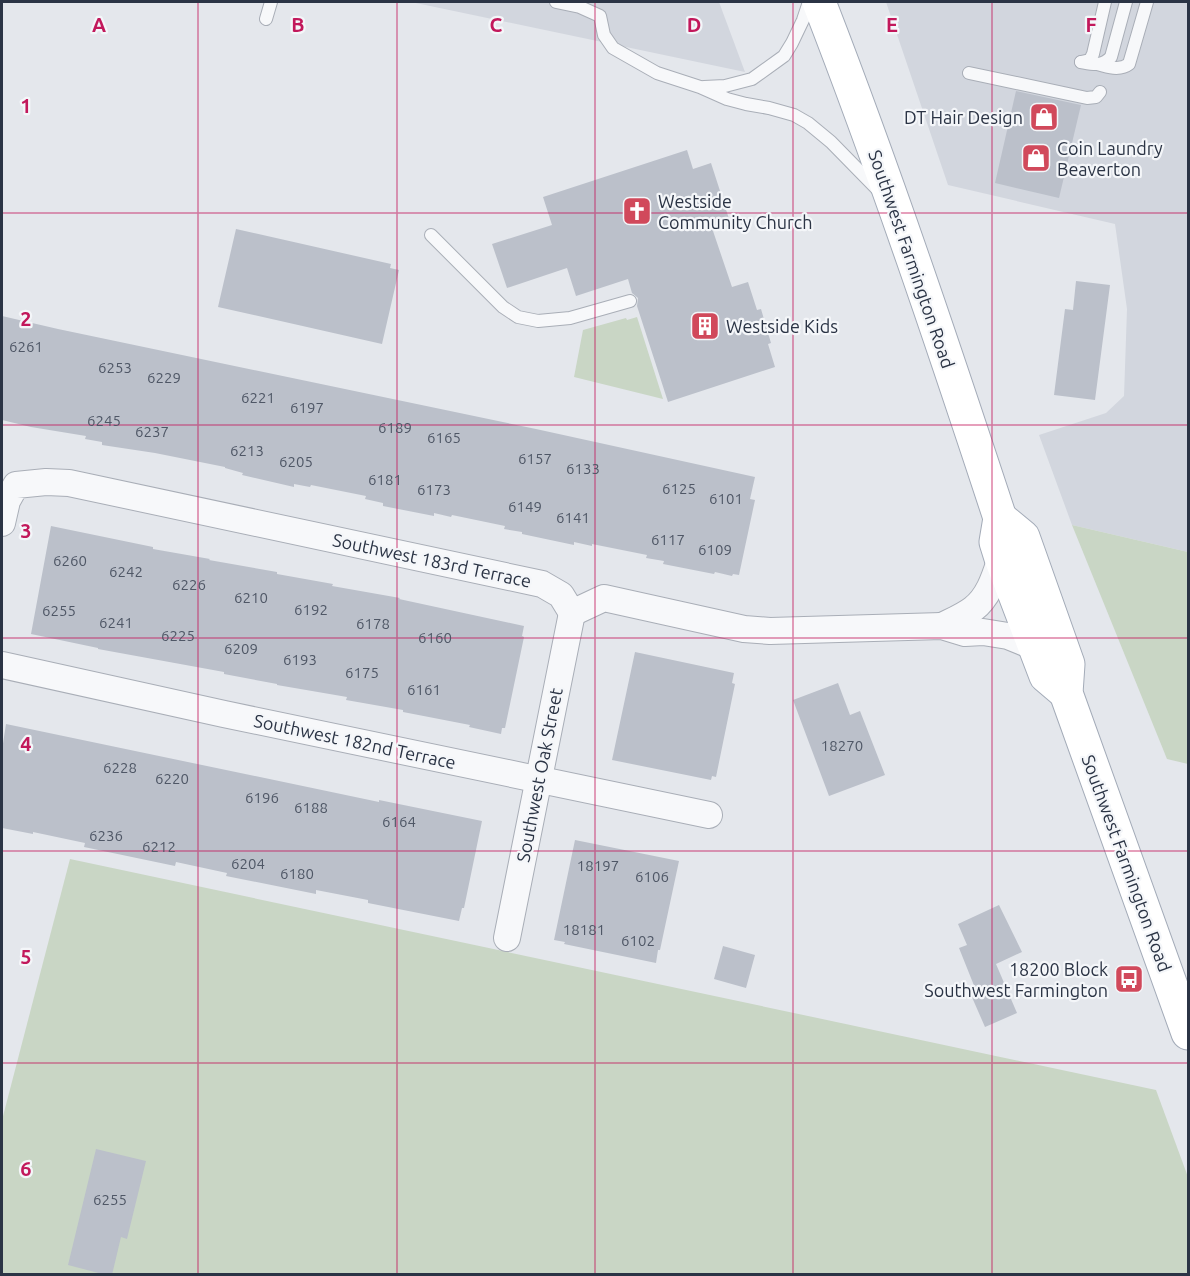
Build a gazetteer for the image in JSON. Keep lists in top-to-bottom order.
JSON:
{
  "streets": {
    "main road": ["Southwest Farmington Road"],
    "street": ["Southwest 183rd Terrace", "Southwest 182nd Terrace", "Southwest Oak Street"]
  },
  "crossings": [
    ["Southwest 183rd Terrace", "Southwest Oak Street"],
    ["Southwest 182nd Terrace", "Southwest Oak Street"]
  ],
  "places": {
    "shop": ["DT Hair Design", "Coin Laundry Beaverton"],
    "church": ["Westside Community Church"],
    "building": ["Westside Kids"],
    "bus stop": ["18200 Block Southwest Farmington"]
  },
  "house_numbers": [
    "6261",
    "6253",
    "6229",
    "6221",
    "6197",
    "6245",
    "6189",
    "6237",
    "6165",
    "6213",
    "6157",
    "6205",
    "6133",
    "6181",
    "6125",
    "6173",
    "6101",
    "6149",
    "6141",
    "6117",
    "6109",
    "6260",
    "6242",
    "6226",
    "6210",
    "6192",
    "6255",
    "6241",
    "6178",
    "6225",
    "6160",
    "6209",
    "6193",
    "6175",
    "6161",
    "18270",
    "6228",
    "6220",
    "6196",
    "6188",
    "6164",
    "6236",
    "6212",
    "6204",
    "18197",
    "6180",
    "6106",
    "18181",
    "6102",
    "6255"
  ],
  "grid": {
    "columns": [
      "A",
      "B",
      "C",
      "D",
      "E",
      "F"
    ],
    "rows": [
      "1",
      "2",
      "3",
      "4",
      "5",
      "6"
    ]
  }
}
